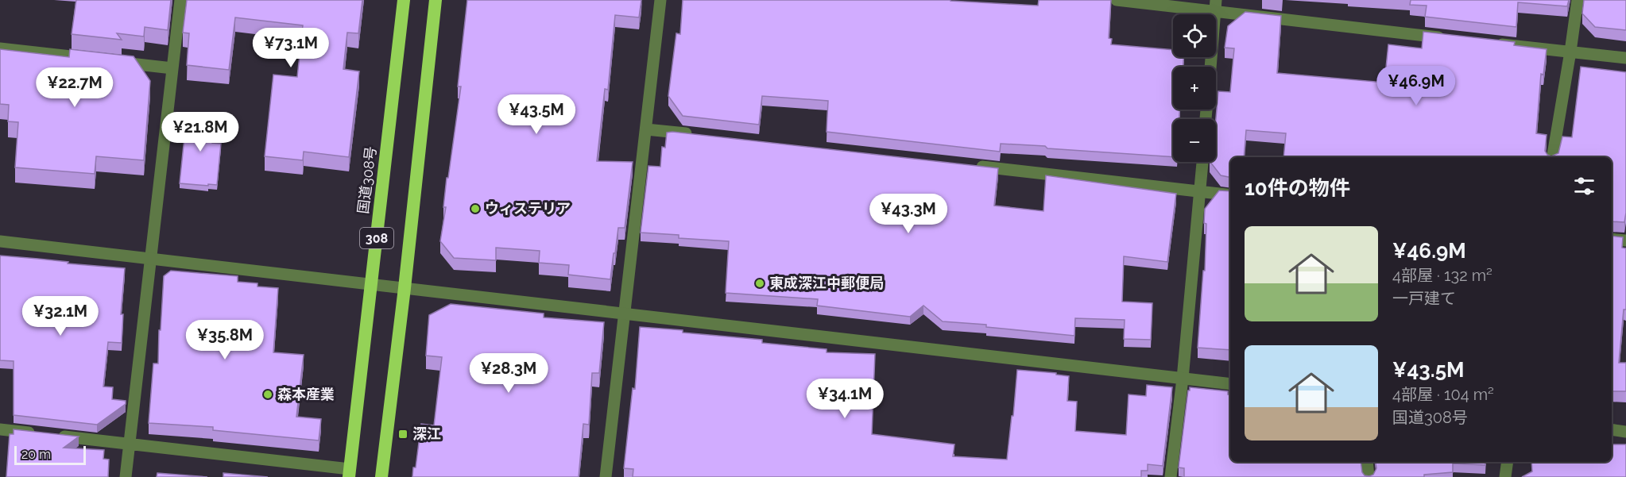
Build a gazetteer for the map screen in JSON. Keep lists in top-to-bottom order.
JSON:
{
  "streets": {
    "highway": ["国道308号", "308"]
  },
  "places": {
    "other": ["ウィステリア", "東成深江中郵便局", "森本産業"],
    "transit": ["深江"]
  },
  "scale_bar": "20 m",
  "page": {
    "map_buttons": ["+", "−"],
    "price": [
      "¥73.1M",
      "¥46.9M",
      "¥22.7M",
      "¥43.5M",
      "¥21.8M",
      "¥43.3M",
      "¥32.1M",
      "¥35.8M",
      "¥28.3M",
      "¥34.1M"
    ],
    "heading": "10件の物件",
    "list": [
      {
        "name": "¥46.9M",
        "note": "4部屋 · 132 m² · 一戸建て"
      },
      {
        "name": "¥43.5M",
        "note": "4部屋 · 104 m² · 国道308号"
      }
    ],
    "scale": "20 m"
  }
}
